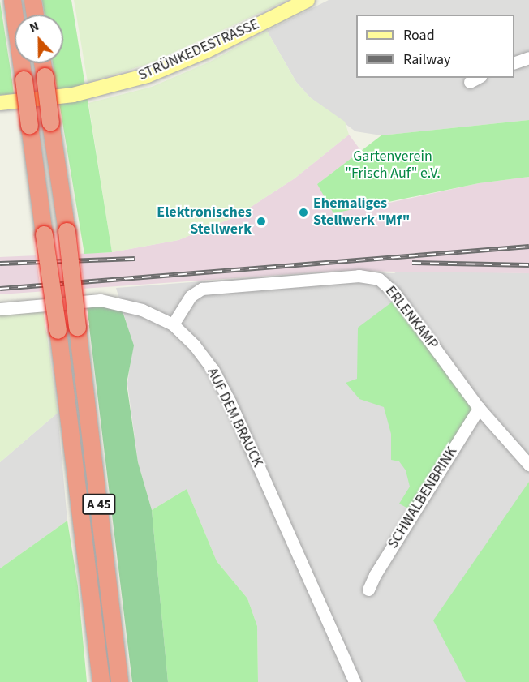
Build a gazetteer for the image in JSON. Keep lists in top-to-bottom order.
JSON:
{
  "streets": {
    "highway": ["A 45"],
    "main road": ["STRÜNKEDESTRASSE"],
    "street": ["ERLENKAMP", "AUF DEM BRAUCK", "SCHWALBENBRINK"]
  },
  "crossings": [
    ["ERLENKAMP", "AUF DEM BRAUCK"],
    ["ERLENKAMP", "SCHWALBENBRINK"]
  ],
  "parks": ["Gartenverein \"Frisch Auf\" e.V."],
  "places": ["Ehemaliges Stellwerk \"Mf\"", "Elektronisches Stellwerk"],
  "legend": ["Road", "Railway"],
  "north": "top"
}
